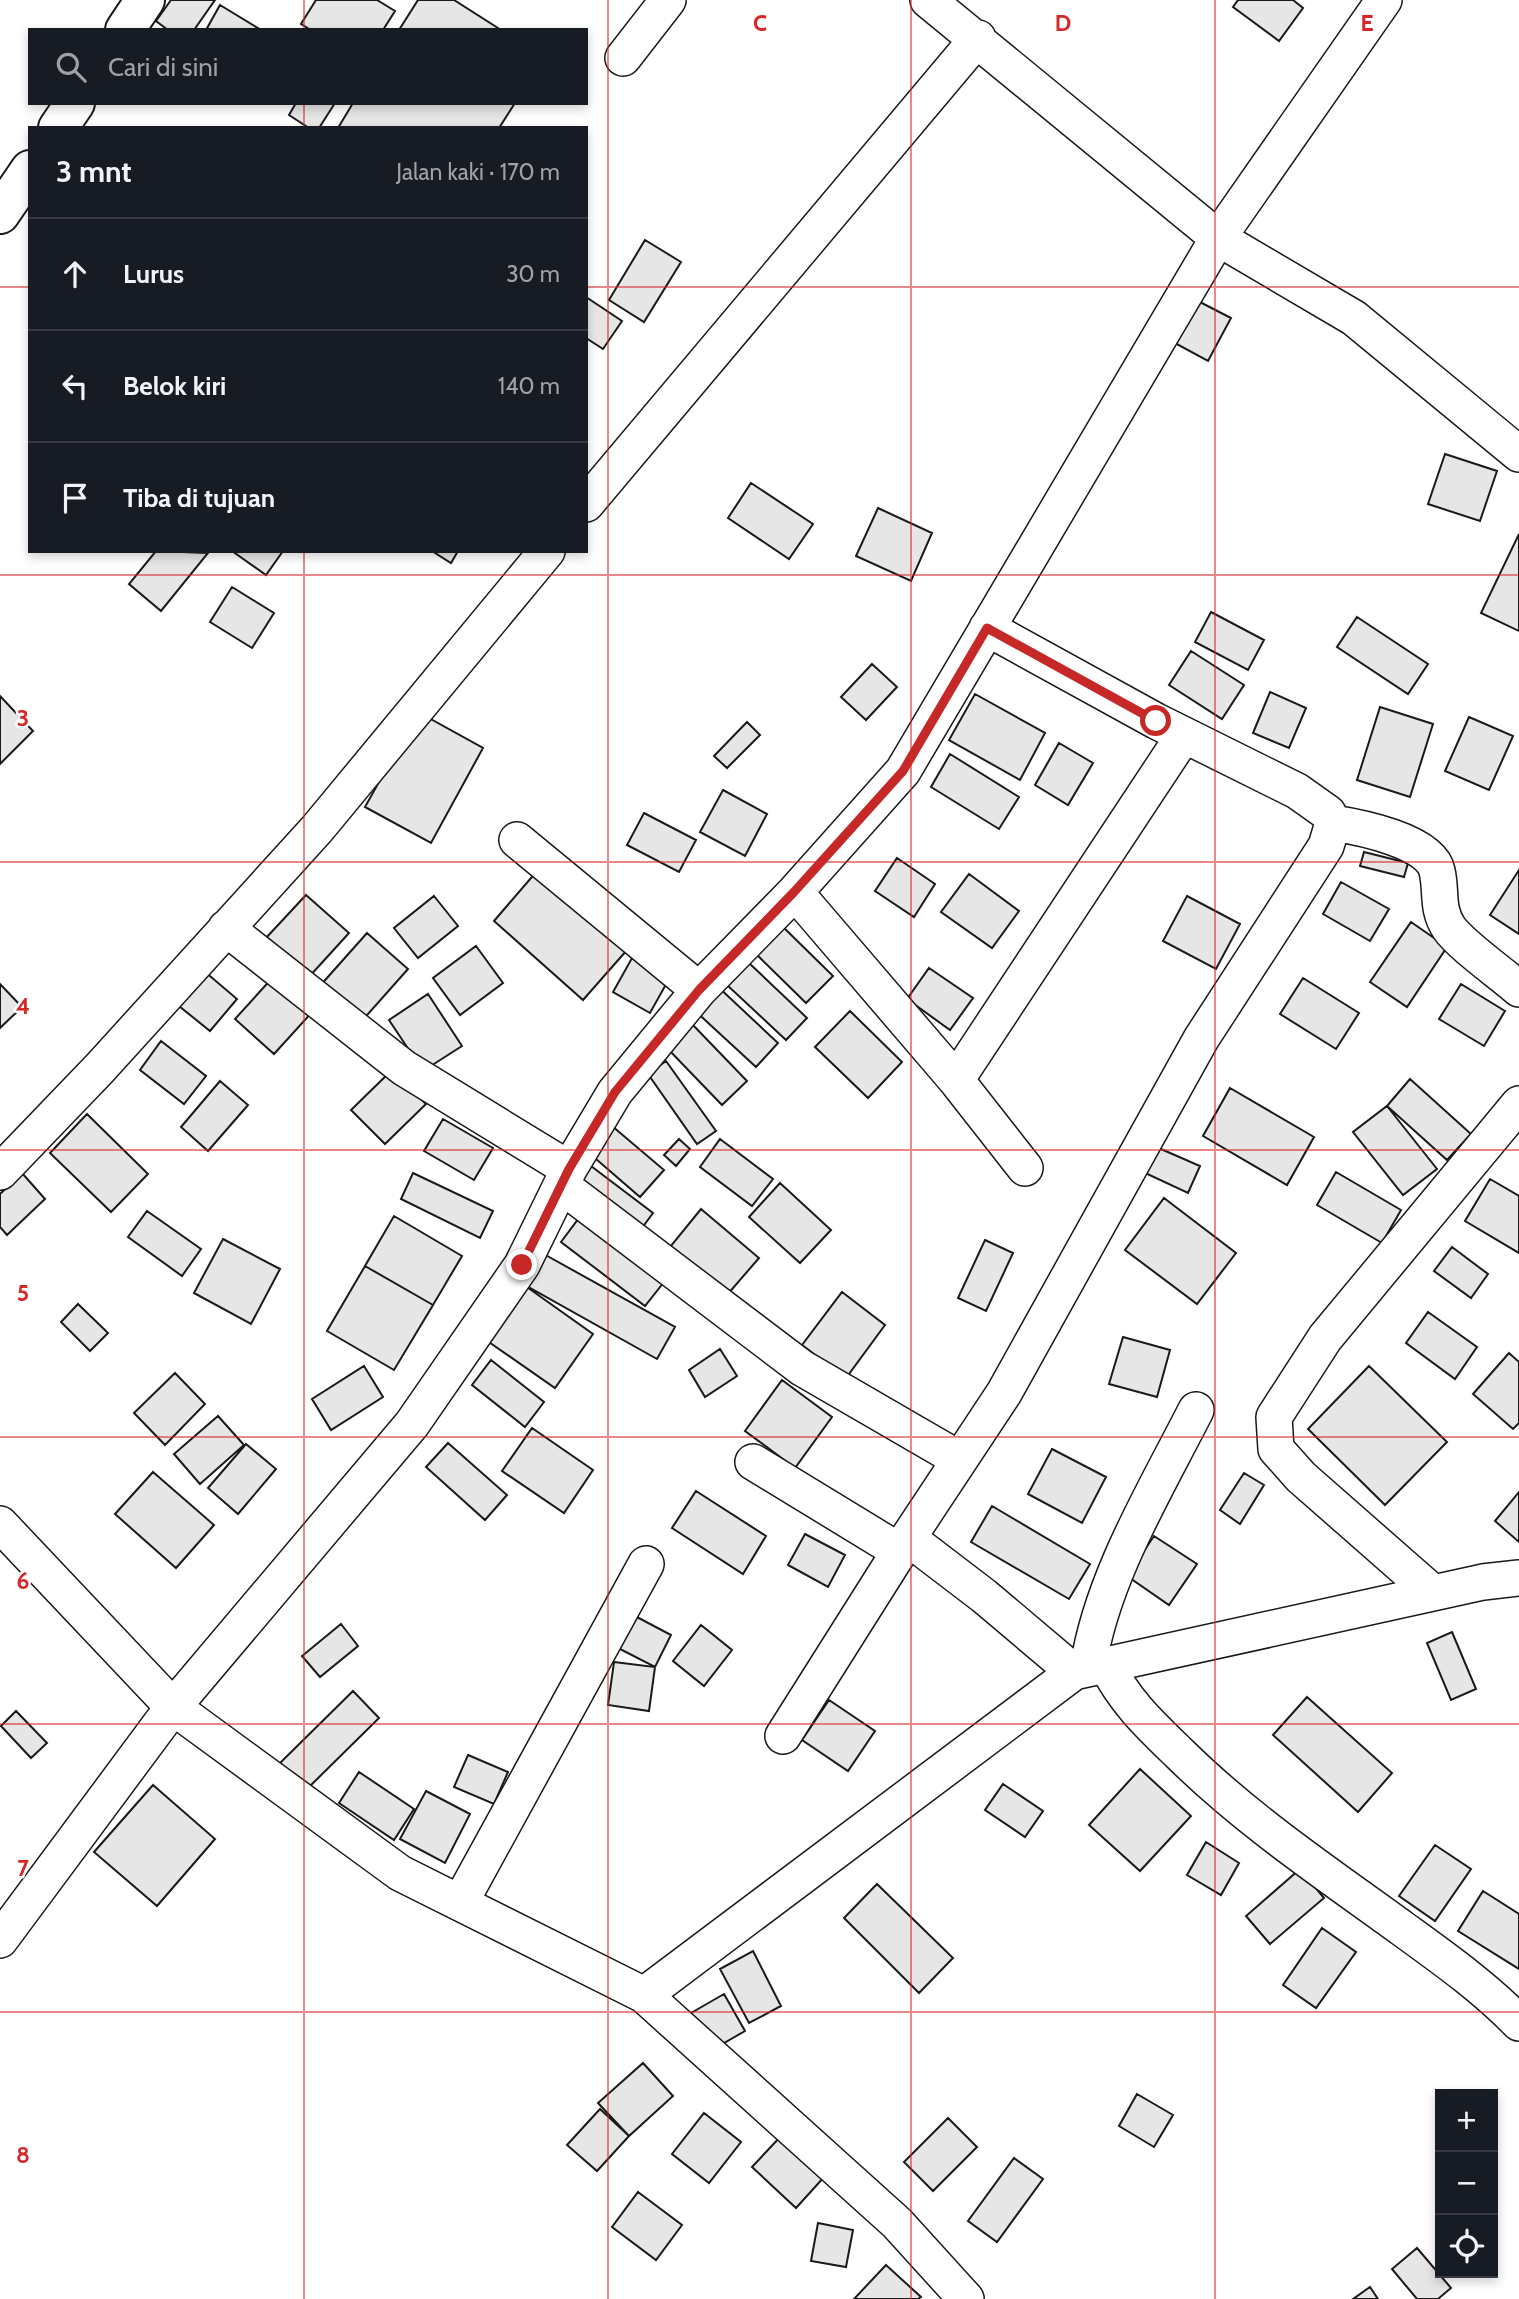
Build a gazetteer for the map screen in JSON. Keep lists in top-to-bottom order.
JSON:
{
  "page": {
    "search": "Cari di sini",
    "heading": ["3 mnt", "Jalan kaki · 170 m"],
    "list": [
      ["Lurus", "30 m"],
      ["Belok kiri", "140 m"],
      "Tiba di tujuan"
    ],
    "map_buttons": ["+", "−"]
  },
  "grid": {
    "columns": ["C", "D", "E"],
    "rows": [
      "3",
      "4",
      "5",
      "6",
      "7",
      "8"
    ]
  }
}
